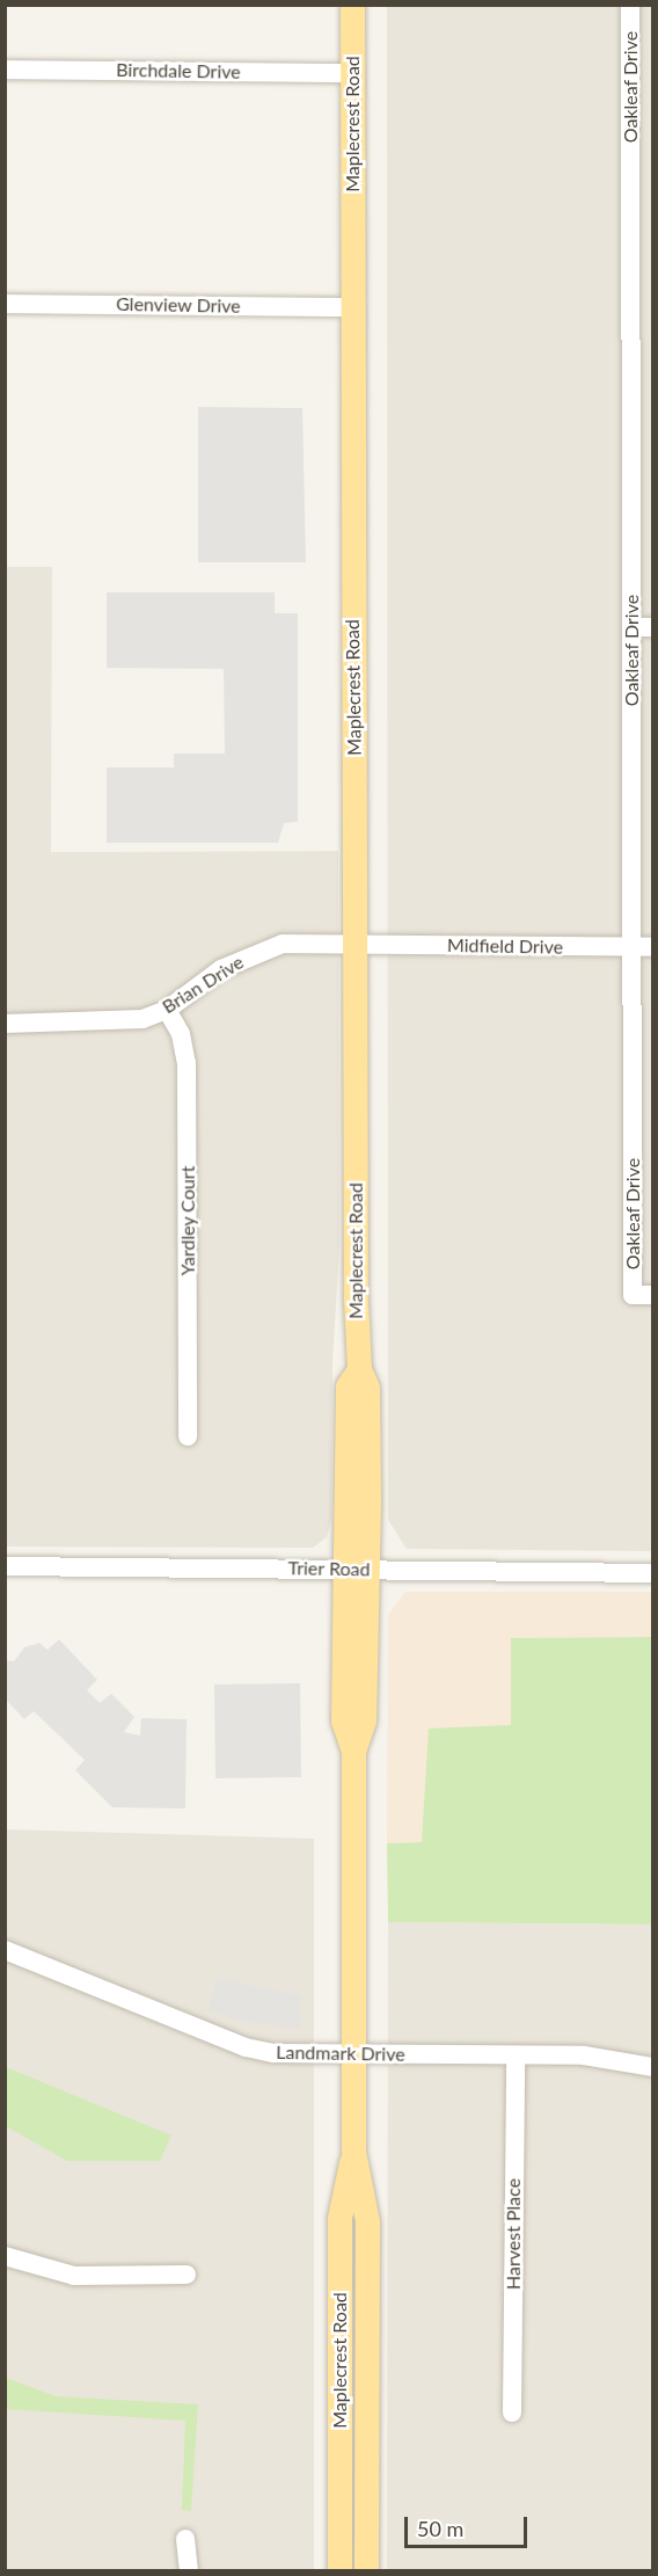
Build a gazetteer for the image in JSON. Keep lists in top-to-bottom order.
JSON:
{
  "streets": {
    "main road": ["Maplecrest Road"],
    "street": [
      "Birchdale Drive",
      "Oakleaf Drive",
      "Glenview Drive",
      "Midfield Drive",
      "Brian Drive",
      "Yardley Court",
      "Trier Road",
      "Landmark Drive",
      "Harvest Place"
    ]
  },
  "crossings": [
    ["Birchdale Drive", "Maplecrest Road"],
    ["Oakleaf Drive", "Midfield Drive"],
    ["Maplecrest Road", "Glenview Drive"],
    ["Maplecrest Road", "Midfield Drive"],
    ["Maplecrest Road", "Brian Drive"],
    ["Maplecrest Road", "Trier Road"],
    ["Maplecrest Road", "Landmark Drive"],
    ["Midfield Drive", "Brian Drive"],
    ["Brian Drive", "Yardley Court"],
    ["Landmark Drive", "Harvest Place"]
  ],
  "scale_bar": "50 m"
}
